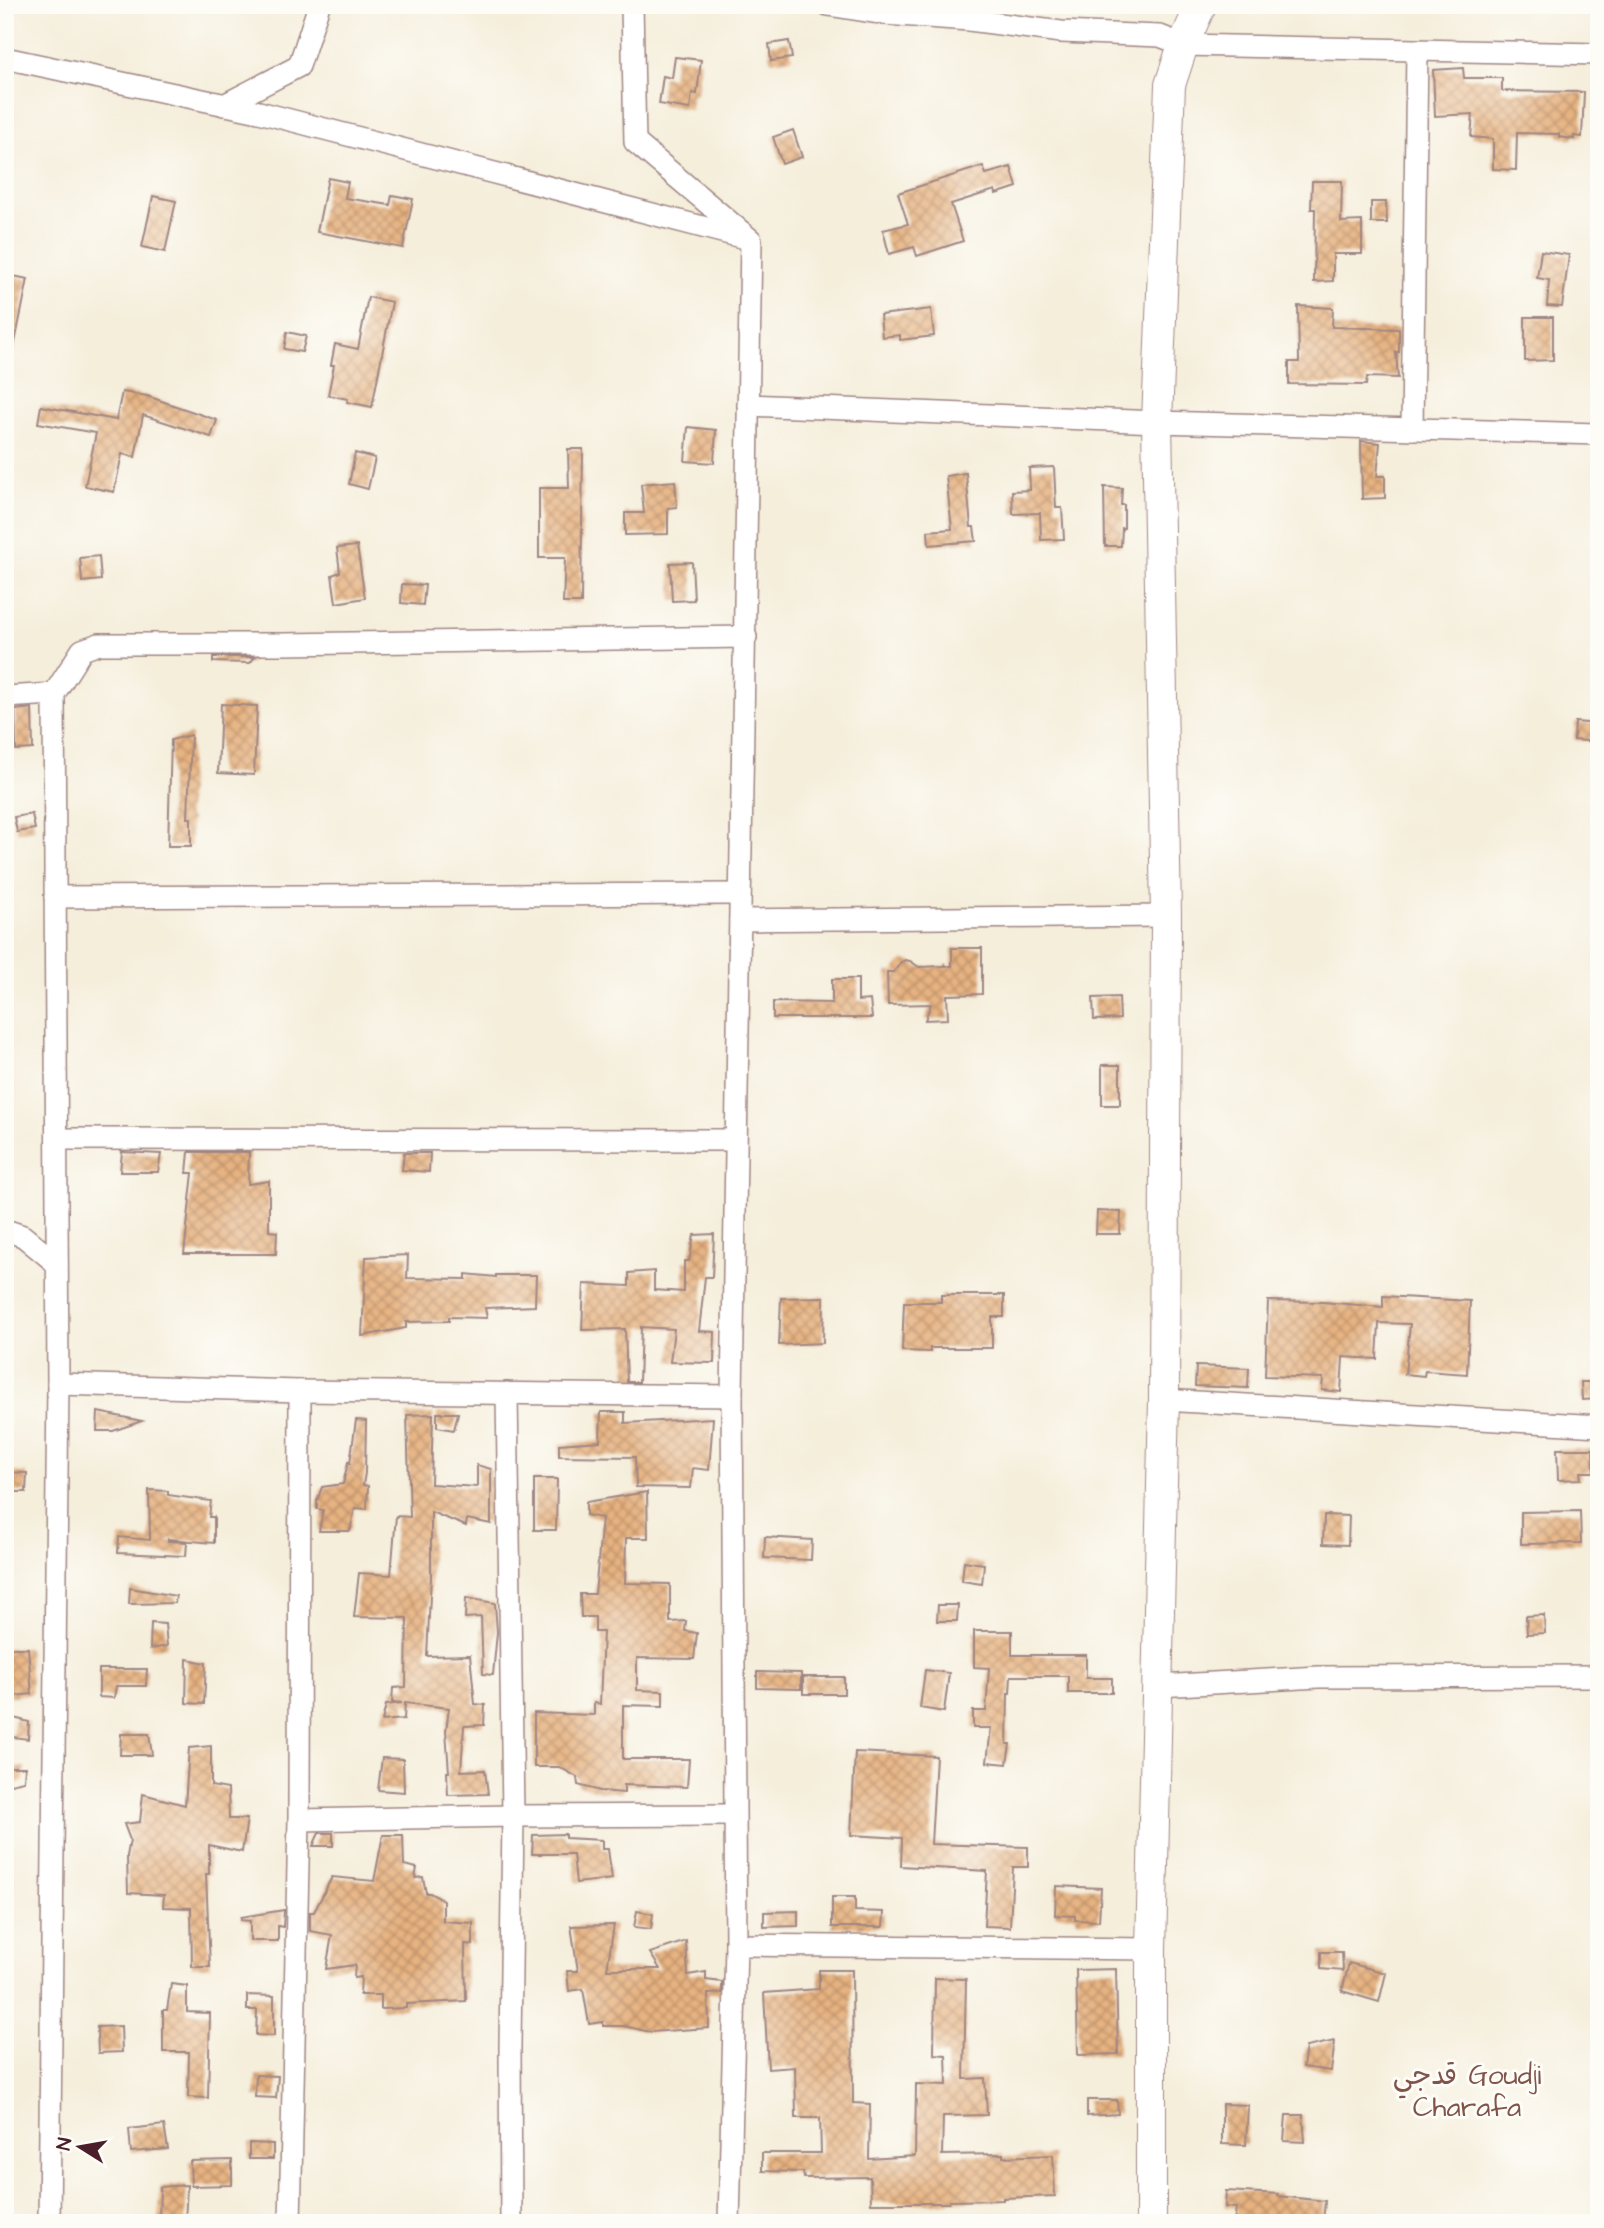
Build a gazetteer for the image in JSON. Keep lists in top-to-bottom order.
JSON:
{
  "districts": ["قدجي Goudji Charafa"],
  "north": "left"
}
